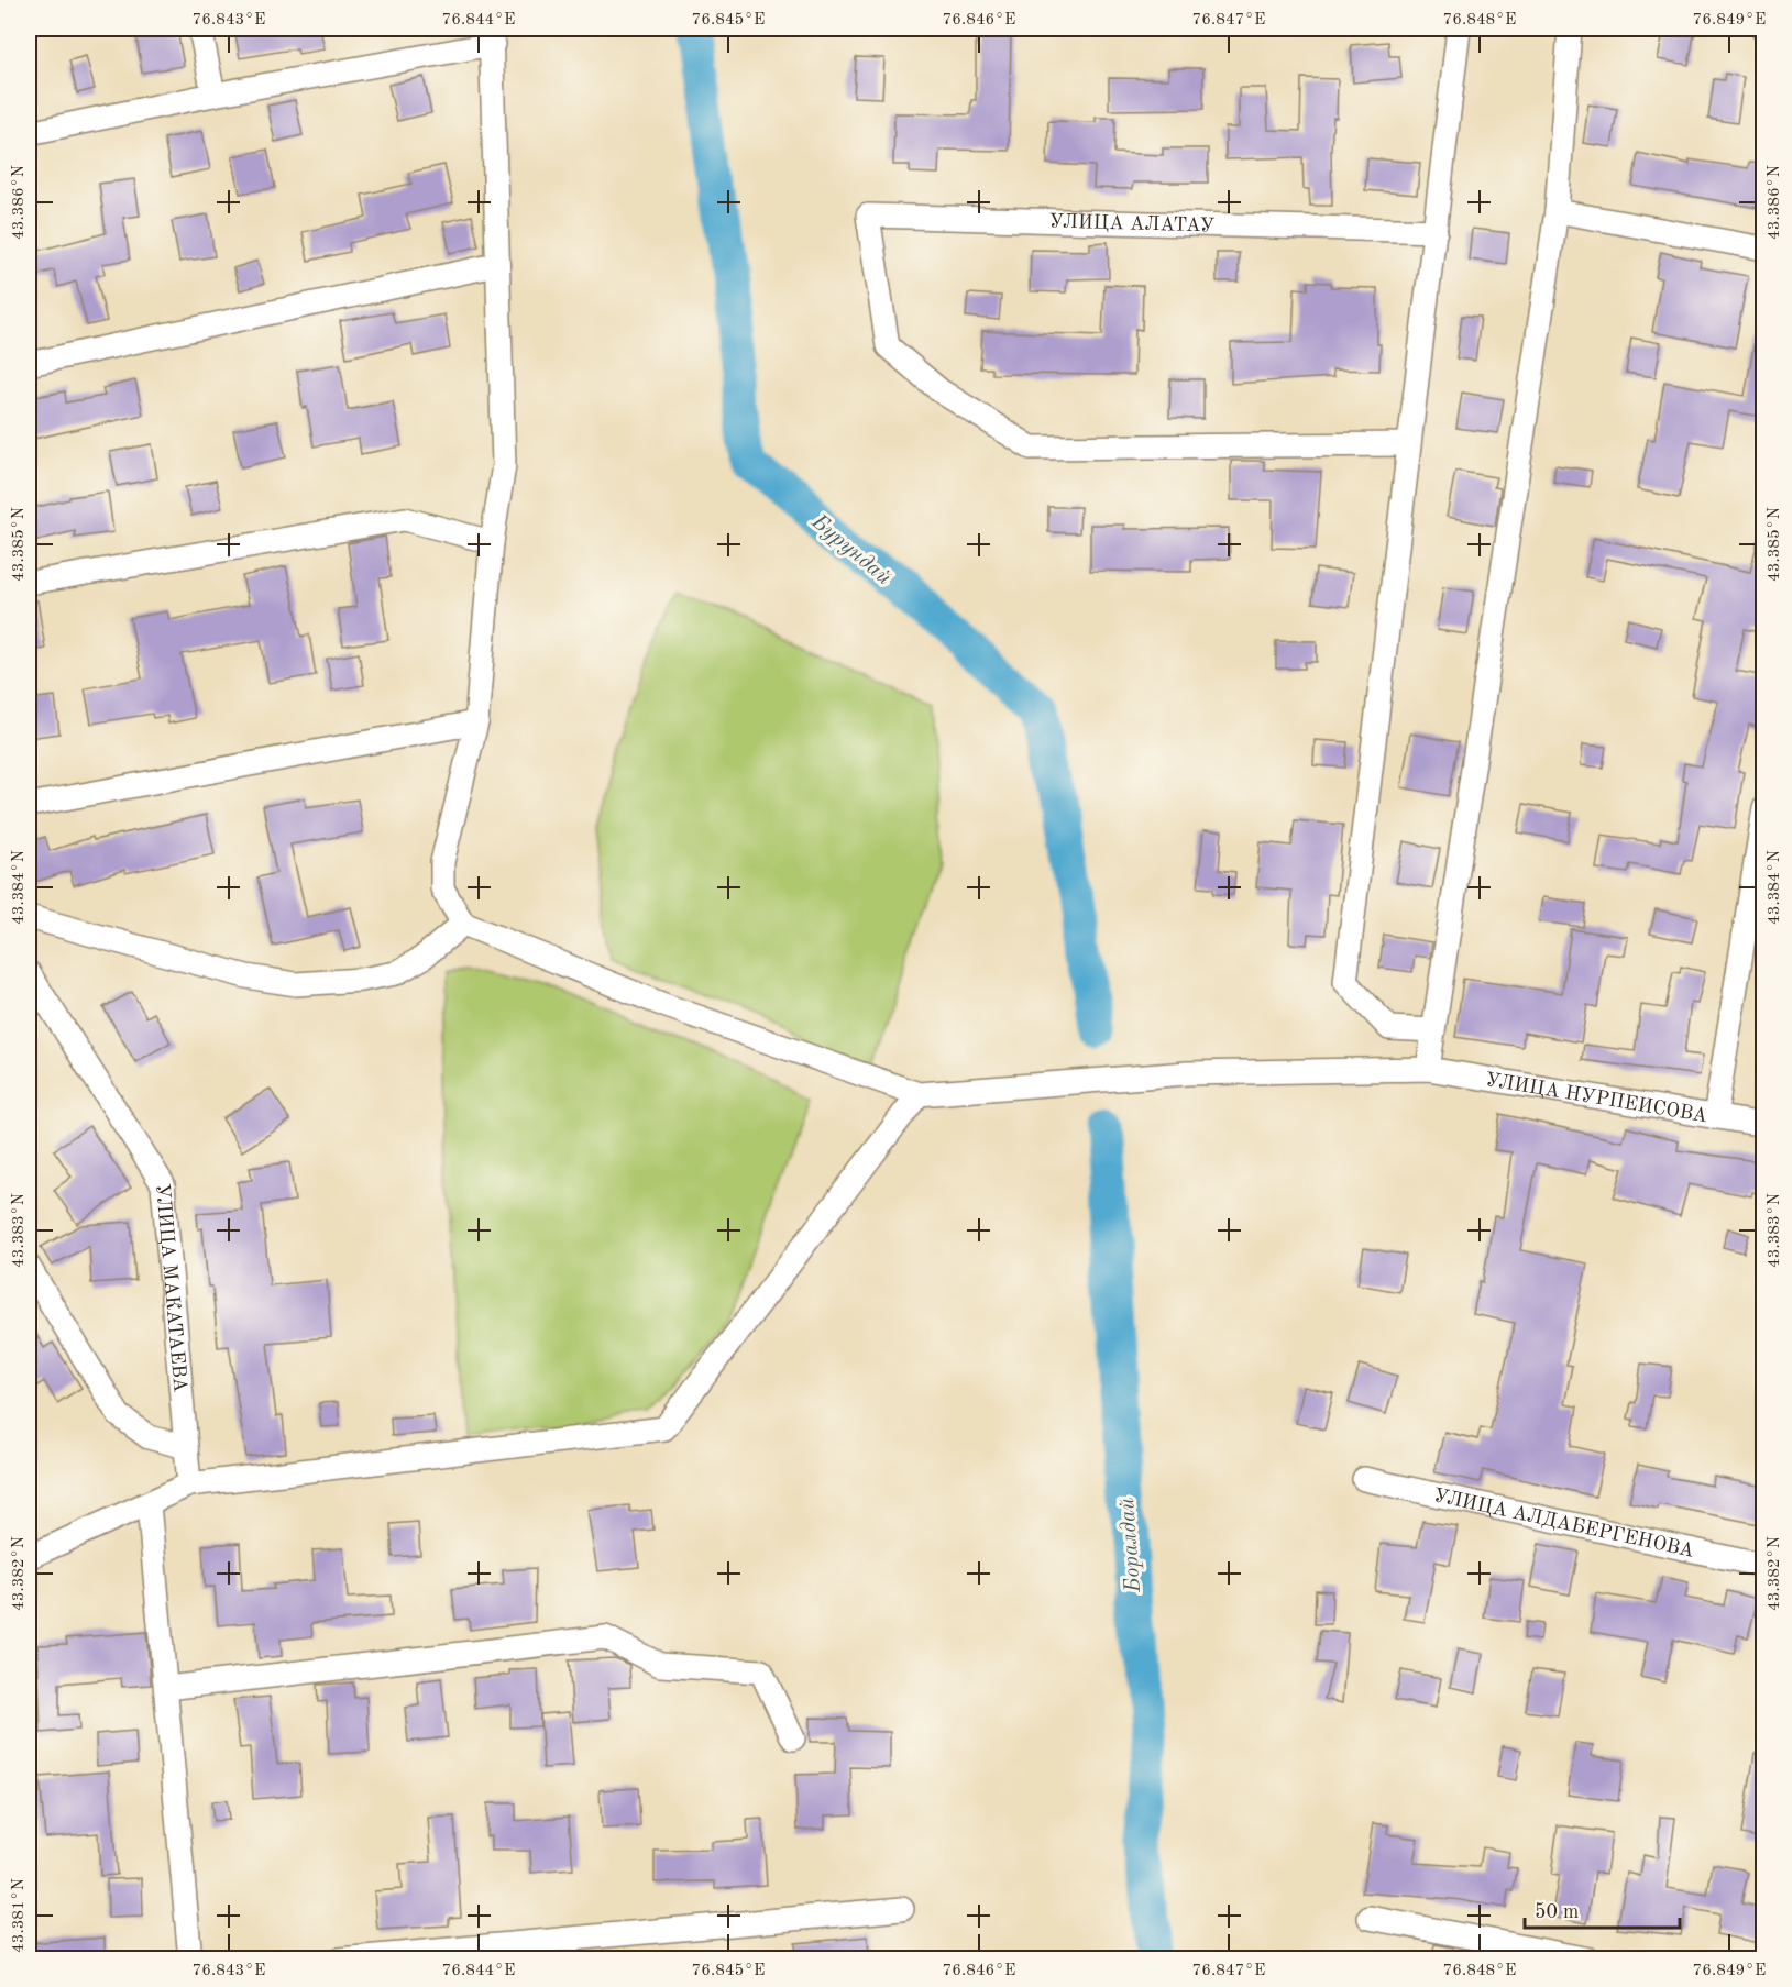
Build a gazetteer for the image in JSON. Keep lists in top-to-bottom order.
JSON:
{
  "streets": {
    "street": [
      "УЛИЦА АЛАТАУ",
      "УЛИЦА НУРПЕИСОВА",
      "УЛИЦА МАКАТАЕВА",
      "УЛИЦА АЛДАБЕРГЕНОВА"
    ]
  },
  "water": ["Бурундай", "Боралдай"],
  "scale_bar": "50 m",
  "coordinates": [
    "76.843°E",
    "76.844°E",
    "76.845°E",
    "76.846°E",
    "76.847°E",
    "76.848°E",
    "76.849°E",
    "43.386°N",
    "43.385°N",
    "43.384°N",
    "43.383°N",
    "43.382°N",
    "43.381°N"
  ]
}
